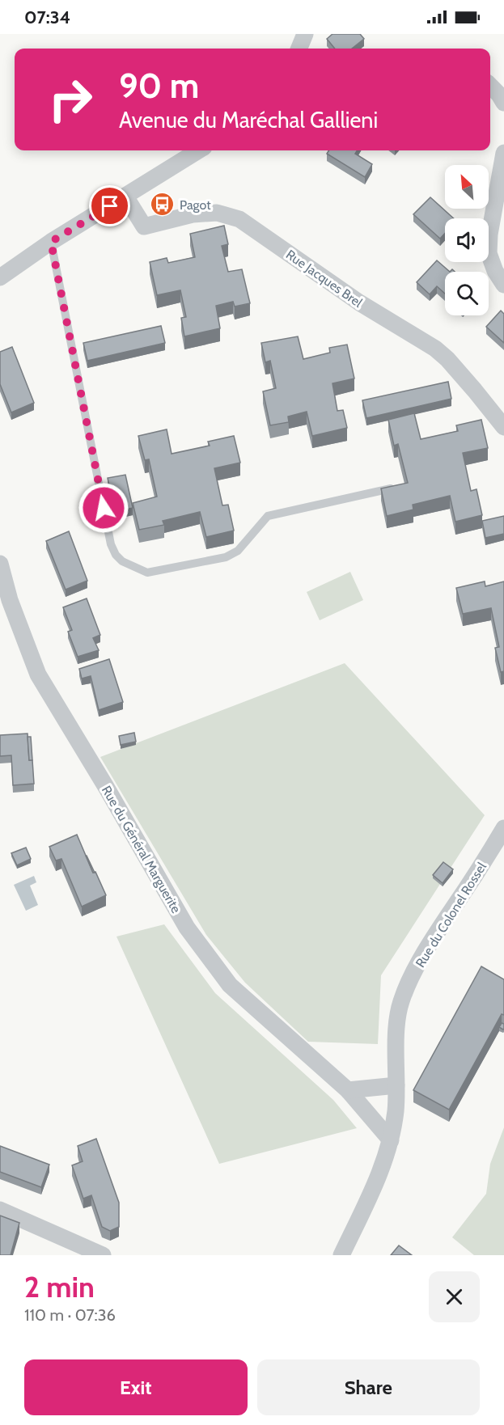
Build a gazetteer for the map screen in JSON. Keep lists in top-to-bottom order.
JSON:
{
  "streets": {
    "street": ["Rue Jacques Brel", "Rue du Général Marguerite", "Rue du Colonel Rossel"]
  },
  "crossings": [
    ["Rue du Général Marguerite", "Rue du Colonel Rossel"]
  ],
  "places": {
    "bus stop": ["Pagot"]
  },
  "north": "top left",
  "page": {
    "status": "07:34",
    "turn": ["90 m", "Avenue du Maréchal Gallieni"],
    "heading": ["2 min", "110 m · 07:36"],
    "buttons": ["Exit", "Share"]
  }
}
